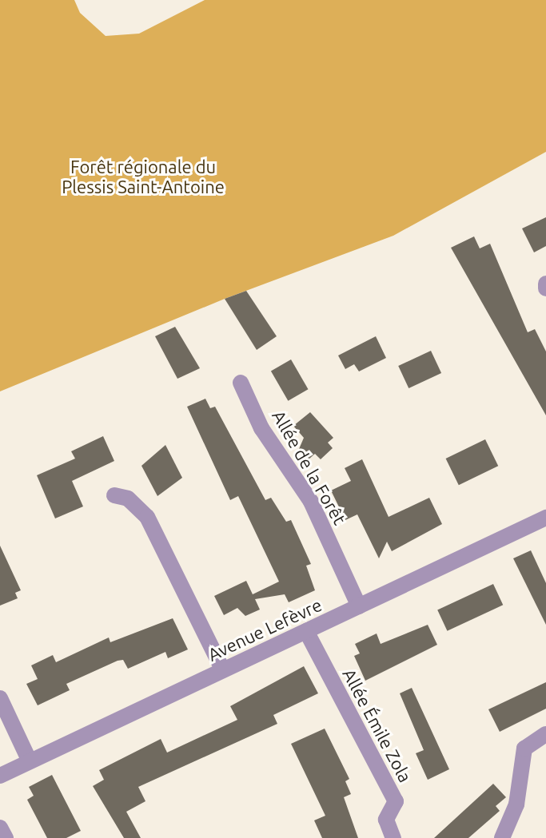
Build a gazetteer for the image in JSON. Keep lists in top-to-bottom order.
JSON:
{
  "streets": {
    "street": ["Allée de la Forêt", "Avenue Lefèvre", "Allée Émile Zola"]
  },
  "crossings": [
    ["Allée de la Forêt", "Avenue Lefèvre"],
    ["Avenue Lefèvre", "Allée Émile Zola"]
  ],
  "parks": ["Forêt régionale du Plessis Saint-Antoine"]
}
